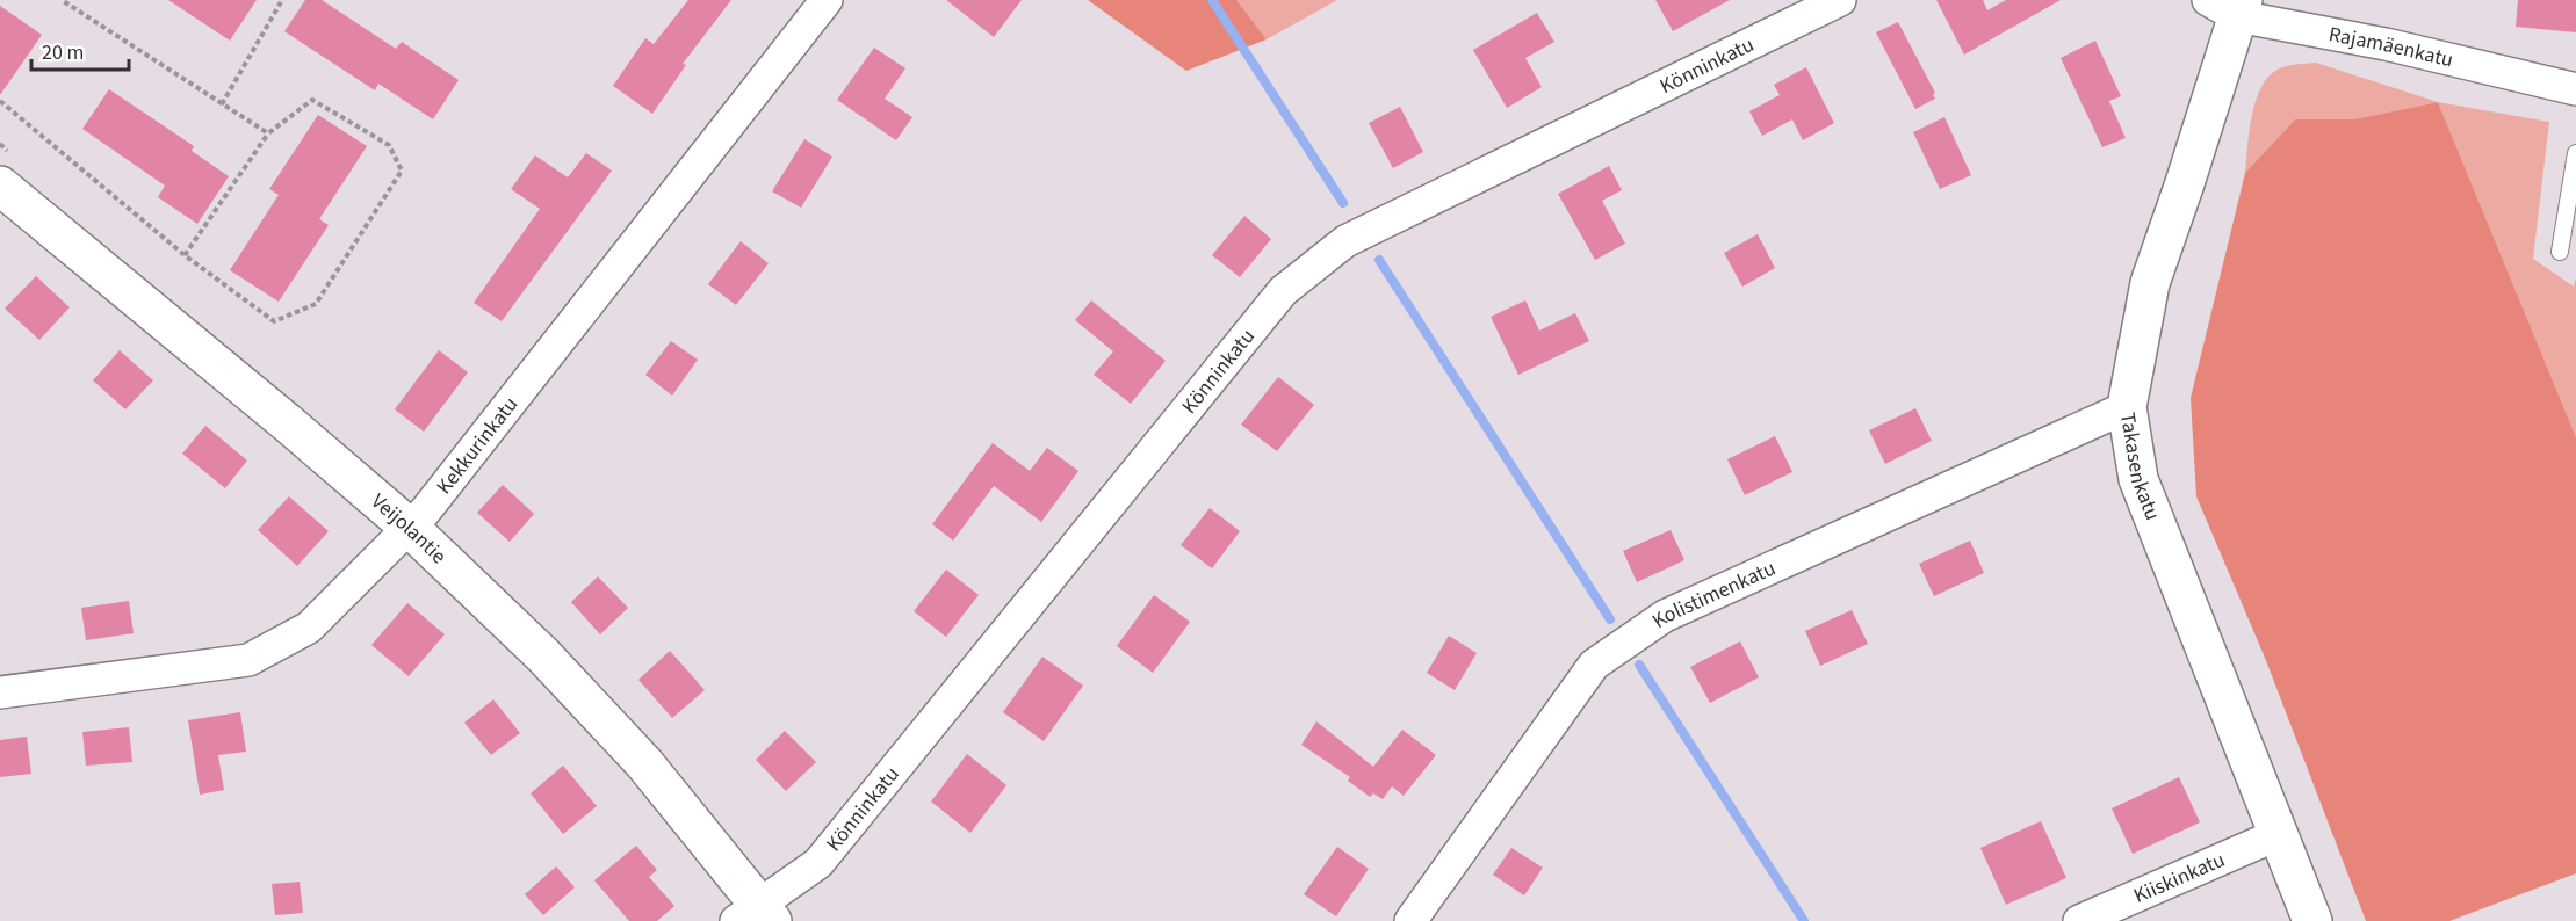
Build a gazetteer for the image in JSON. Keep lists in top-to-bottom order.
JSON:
{
  "streets": {
    "street": [
      "Rajamäenkatu",
      "Könninkatu",
      "Kekkurinkatu",
      "Takasenkatu",
      "Veijolantie",
      "Kolistimenkatu",
      "Kiiskinkatu"
    ]
  },
  "crossings": [
    ["Rajamäenkatu", "Takasenkatu"],
    ["Könninkatu", "Veijolantie"],
    ["Kekkurinkatu", "Veijolantie"],
    ["Takasenkatu", "Kolistimenkatu"],
    ["Takasenkatu", "Kiiskinkatu"]
  ],
  "scale_bar": "20 m"
}
